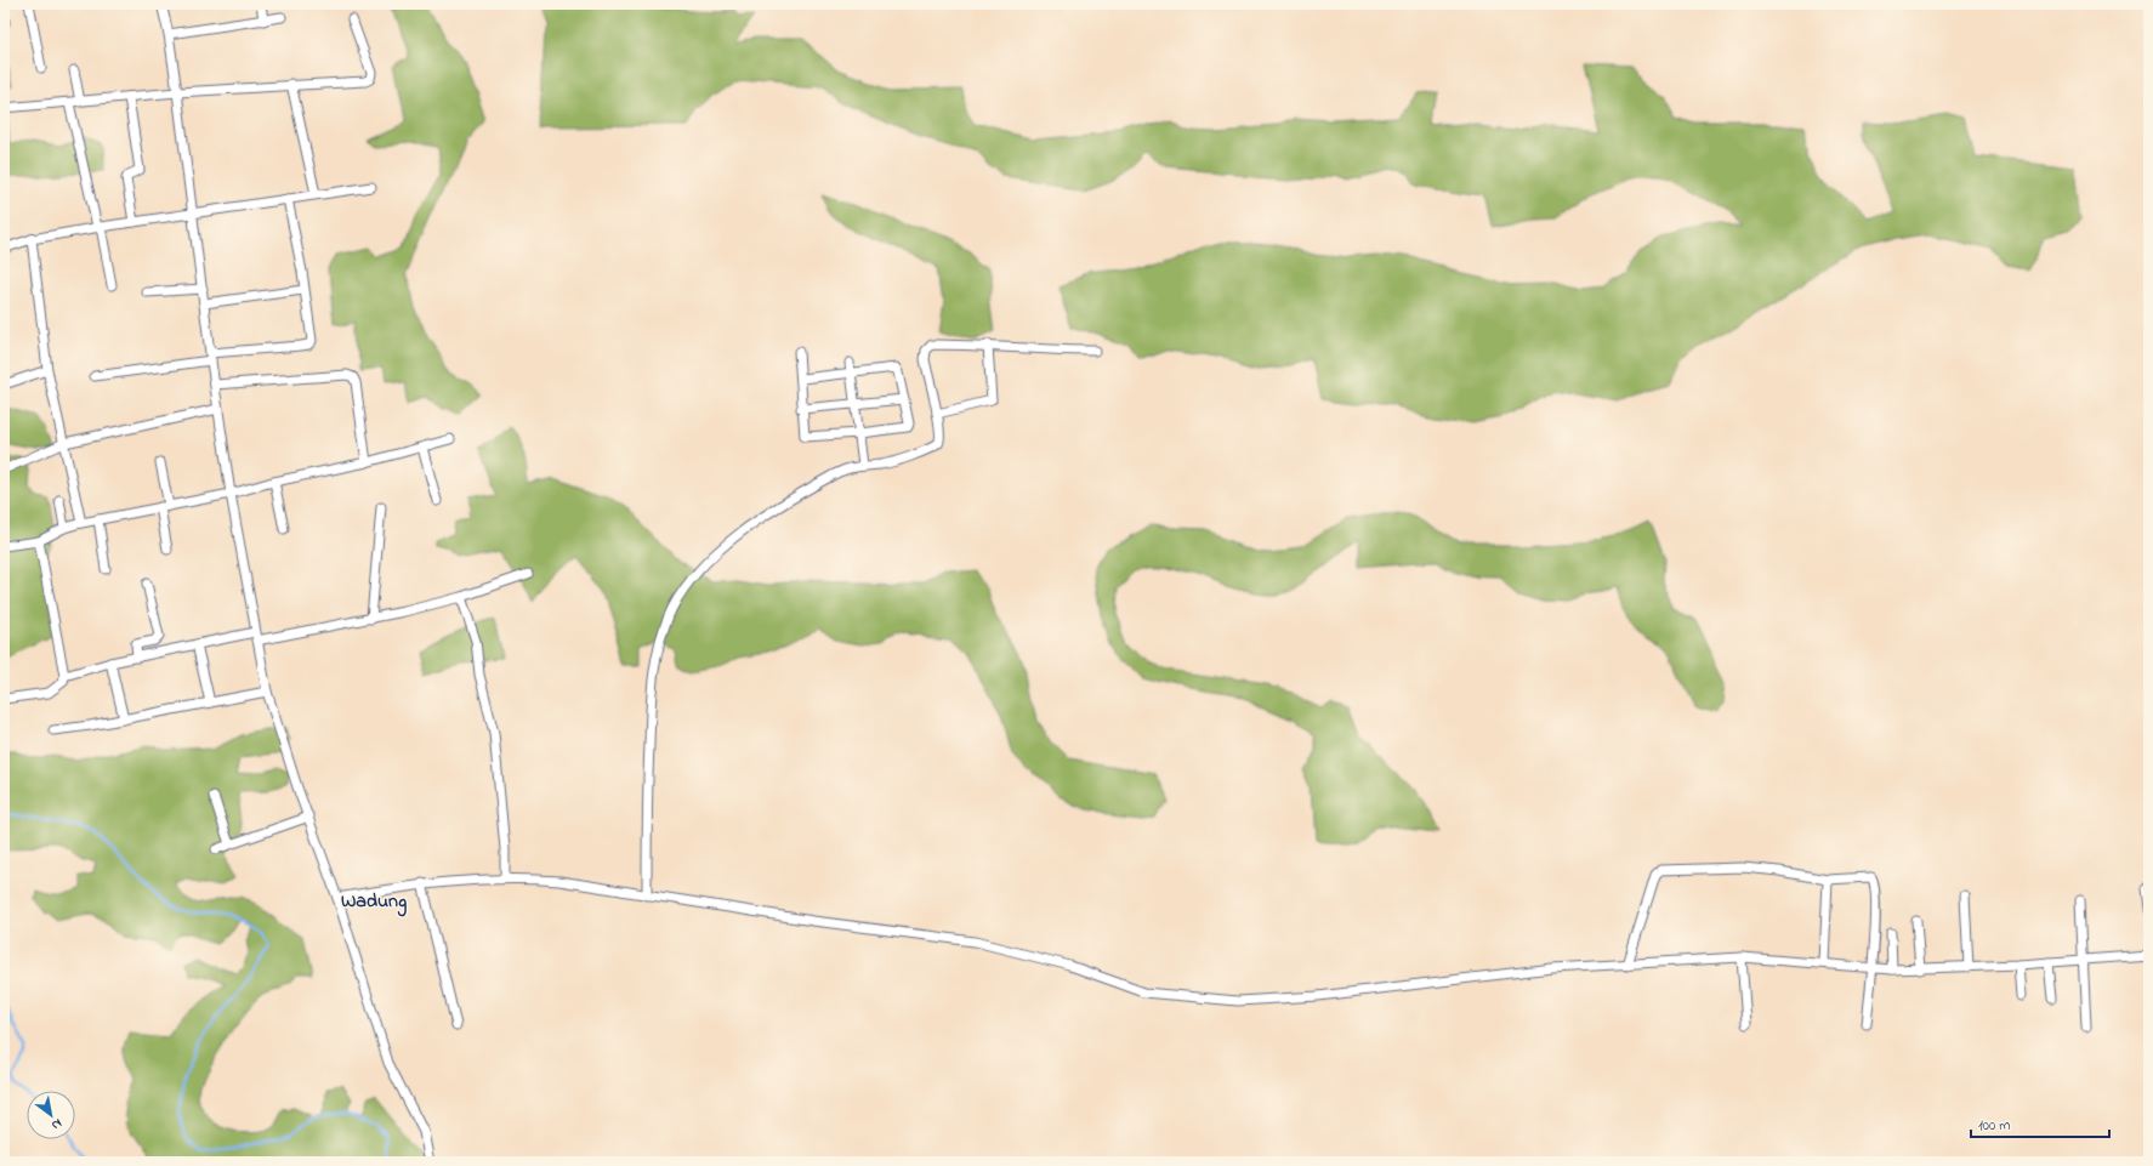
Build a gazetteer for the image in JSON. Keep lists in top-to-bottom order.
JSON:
{
  "districts": ["Wadung"],
  "scale_bar": "100 m",
  "north": "bottom right"
}
